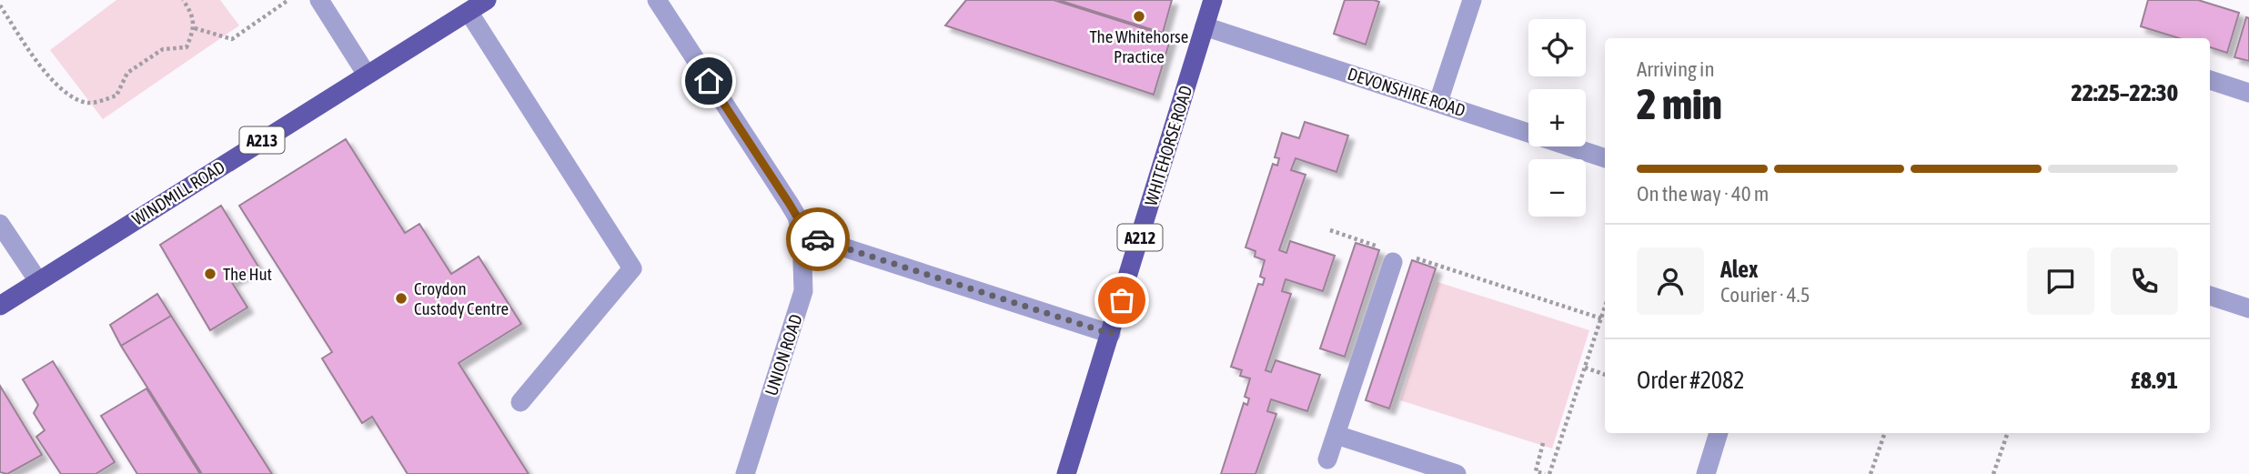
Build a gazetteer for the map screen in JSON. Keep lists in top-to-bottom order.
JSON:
{
  "streets": {
    "main road": [
      "A213",
      "WHITEHORSE ROAD",
      "WINDMILL ROAD",
      "A212"
    ],
    "street": ["DEVONSHIRE ROAD", "UNION ROAD"]
  },
  "crossings": [
    ["DEVONSHIRE ROAD", "WHITEHORSE ROAD"]
  ],
  "places": ["The Whitehorse Practice", "The Hut", "Croydon Custody Centre"],
  "page": {
    "map_buttons": ["+", "−"],
    "heading": ["2 min", "Arriving in", "22:25–22:30"],
    "panel": [
      "Alex",
      "Courier · 4.5",
      "Order #2082",
      "£8.91"
    ],
    "bar": "On the way · 40 m"
  }
}
